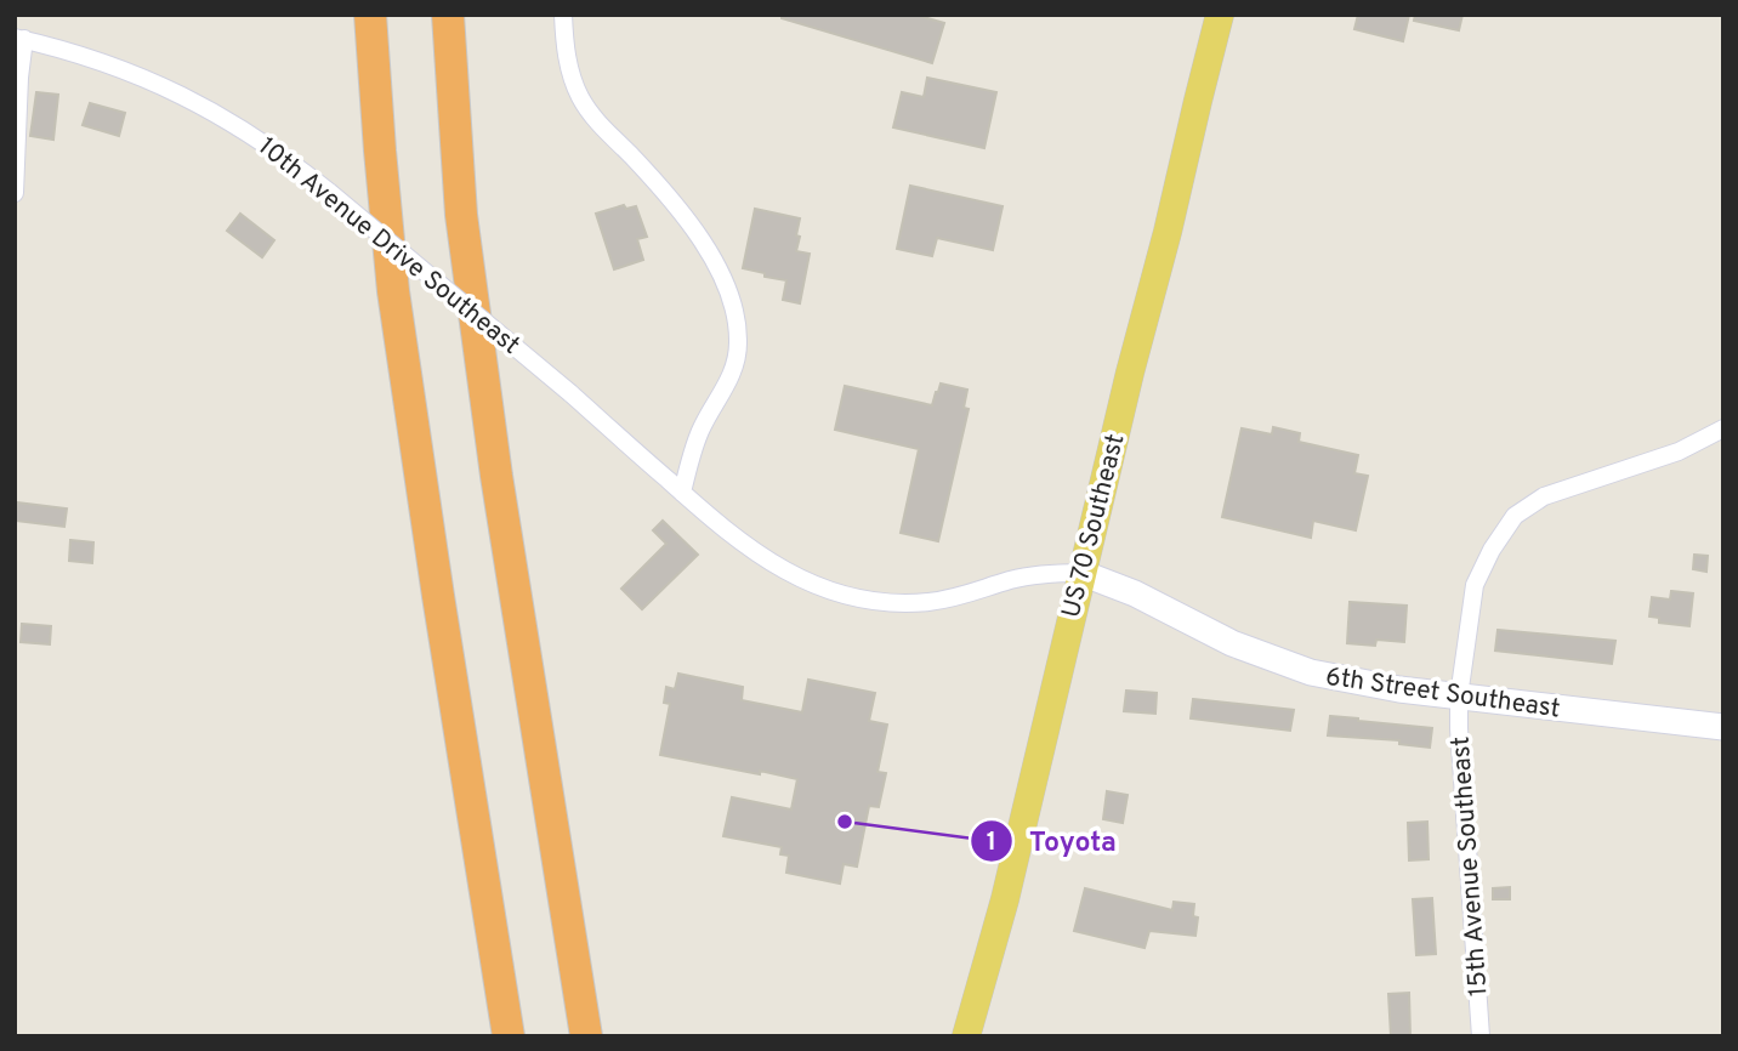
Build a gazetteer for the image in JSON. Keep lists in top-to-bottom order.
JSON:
{
  "streets": {
    "main road": ["US 70 Southeast"],
    "street": ["10th Avenue Drive Southeast", "6th Street Southeast", "15th Avenue Southeast"]
  },
  "crossings": [
    ["10th Avenue Drive Southeast", "US 70 Southeast"],
    ["10th Avenue Drive Southeast", "6th Street Southeast"],
    ["US 70 Southeast", "6th Street Southeast"],
    ["6th Street Southeast", "15th Avenue Southeast"]
  ],
  "places": ["Toyota"]
}
